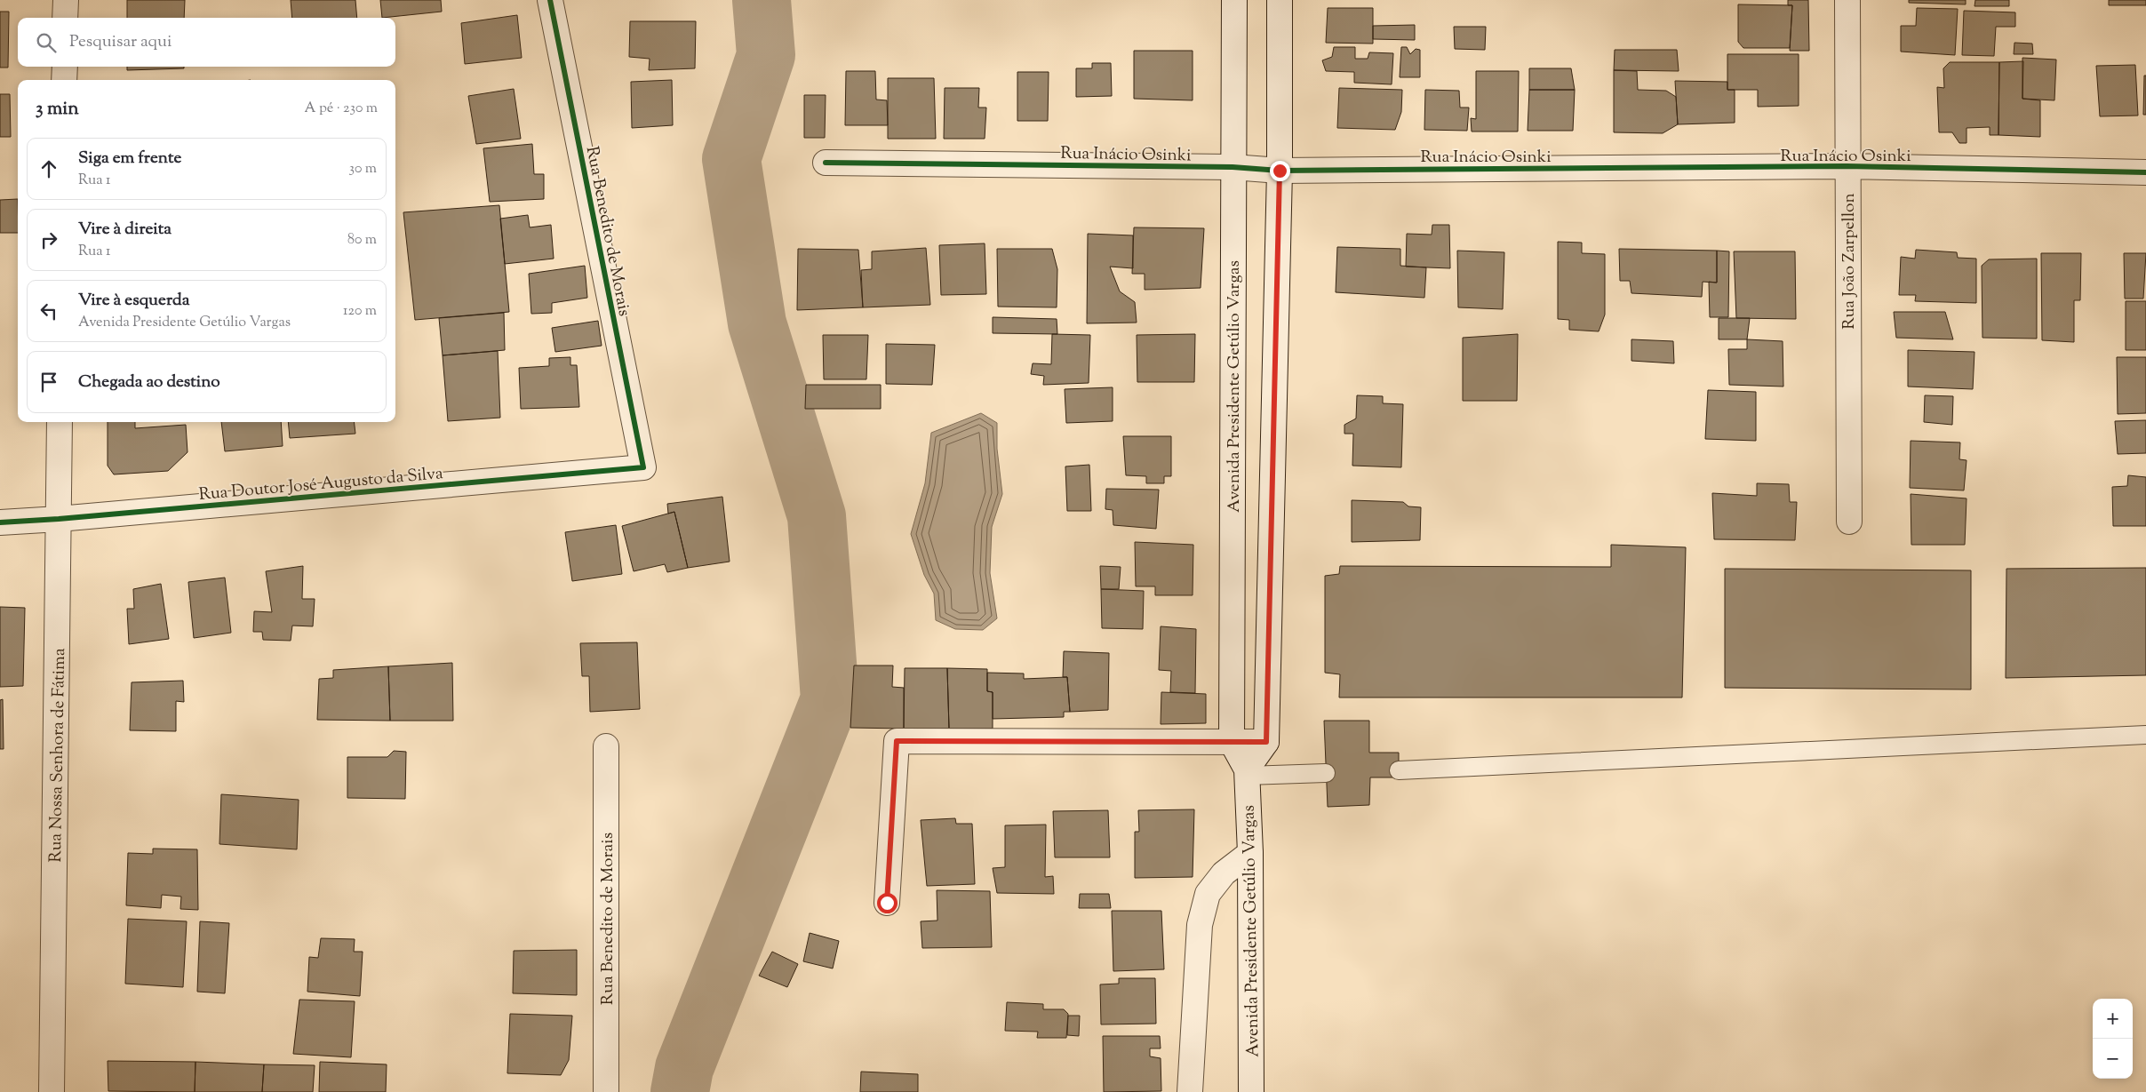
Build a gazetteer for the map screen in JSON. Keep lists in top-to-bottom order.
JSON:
{
  "streets": {
    "street": [
      "Rua Inácio Osinki",
      "Rua Benedito de Morais",
      "Rua João Zarpellon",
      "Avenida Presidente Getúlio Vargas",
      "Rua Doutor José Augusto da Silva",
      "Rua Nossa Senhora de Fátima"
    ]
  },
  "crossings": [
    ["Rua Inácio Osinki", "Rua João Zarpellon"],
    ["Rua Inácio Osinki", "Avenida Presidente Getúlio Vargas"],
    ["Rua Benedito de Morais", "Rua Doutor José Augusto da Silva"],
    ["Rua Doutor José Augusto da Silva", "Rua Nossa Senhora de Fátima"]
  ],
  "page": {
    "search": "Pesquisar aqui",
    "heading": ["3 min", "A pé · 230 m"],
    "list": [
      ["Siga em frente", "Rua 1", "30 m"],
      ["Vire à direita", "Rua 1", "80 m"],
      ["Vire à esquerda", "Avenida Presidente Getúlio Vargas", "120 m"],
      "Chegada ao destino"
    ],
    "map_buttons": ["+", "−"]
  }
}
